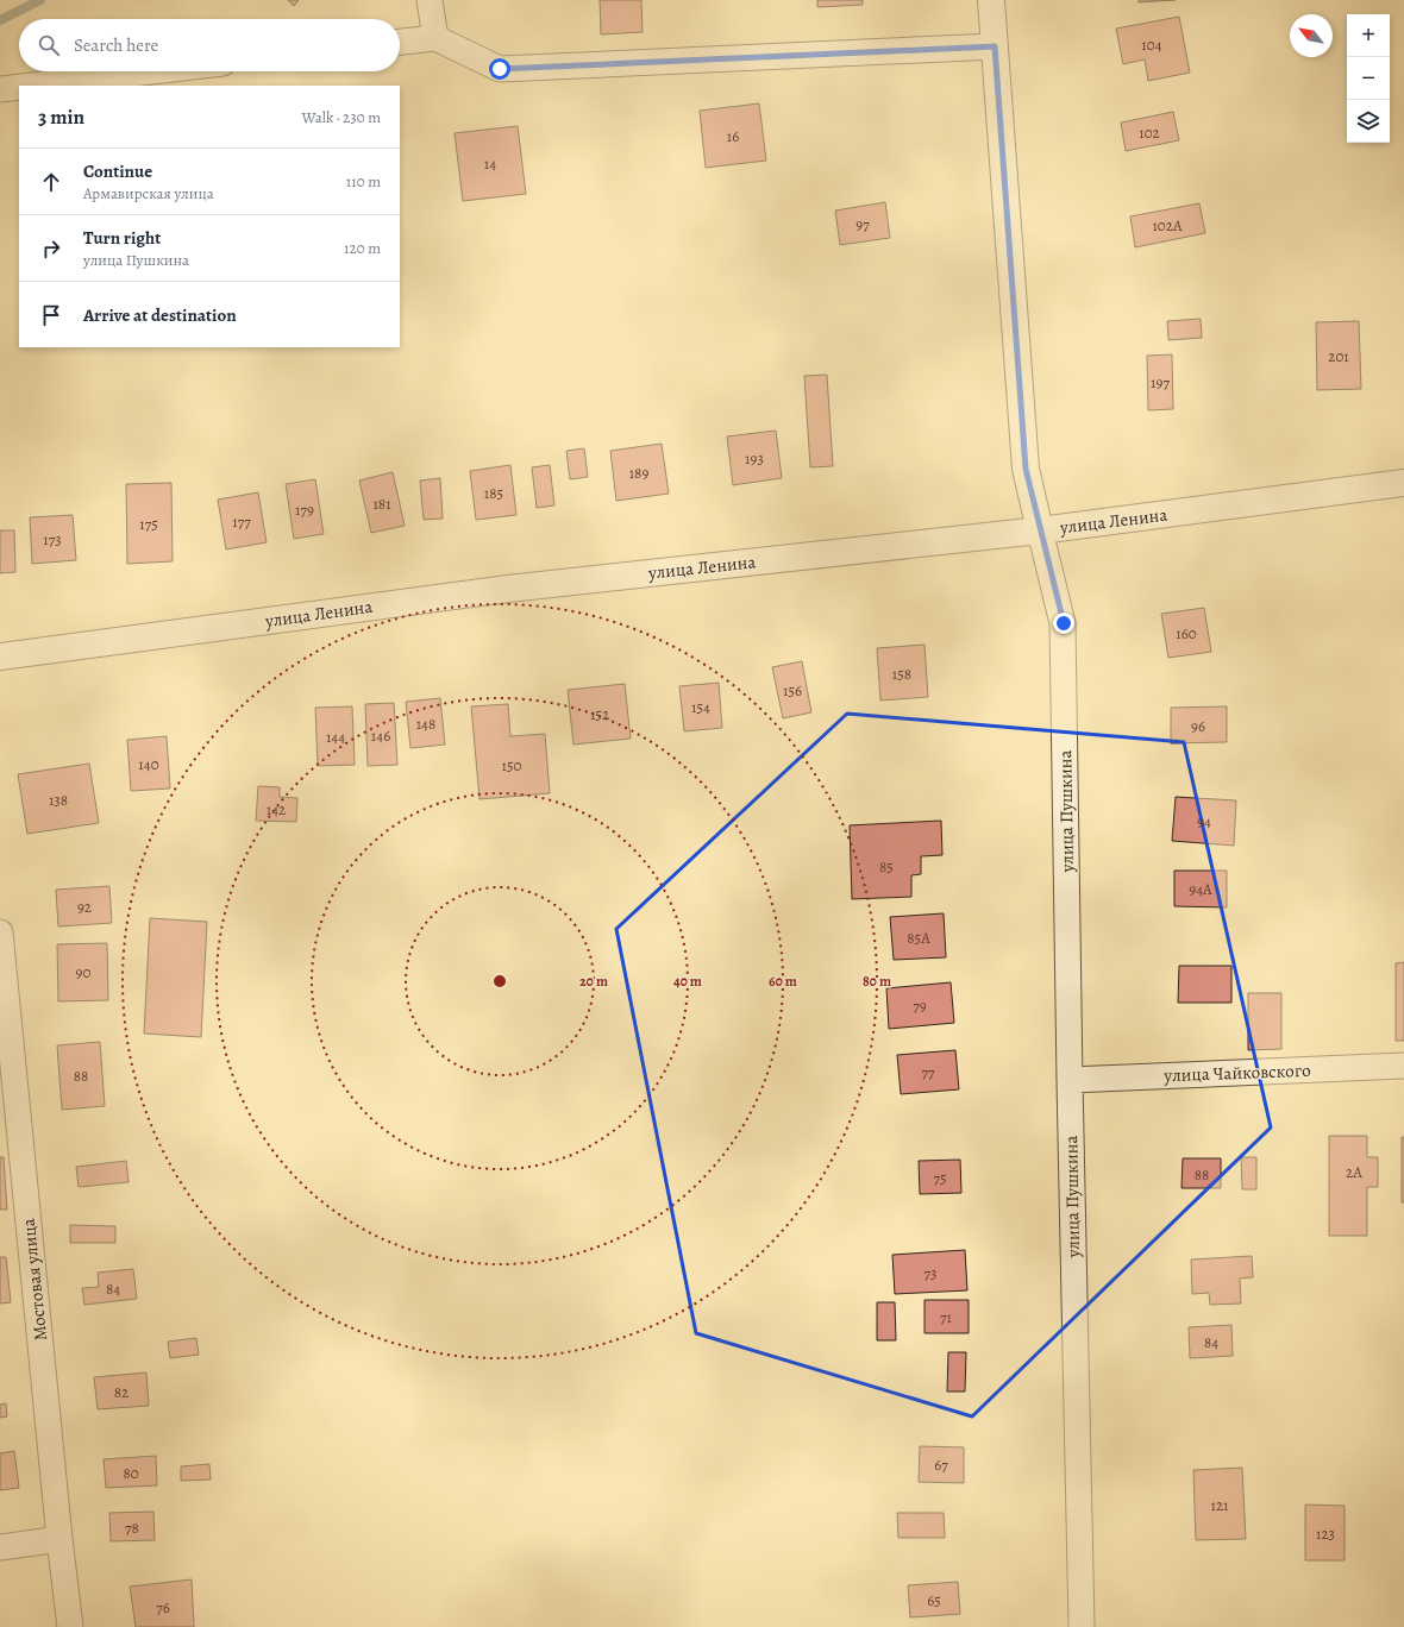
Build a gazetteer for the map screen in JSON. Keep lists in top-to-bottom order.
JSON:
{
  "streets": {
    "street": [
      "улица Ленина",
      "улица Пушкина",
      "улица Чайковского",
      "Мостовая улица"
    ]
  },
  "crossings": [
    ["улица Ленина", "улица Пушкина"],
    ["улица Пушкина", "улица Чайковского"]
  ],
  "house_numbers": [
    "104",
    "102",
    "16",
    "14",
    "97",
    "102А",
    "201",
    "197",
    "193",
    "189",
    "185",
    "181",
    "179",
    "177",
    "175",
    "173",
    "160",
    "158",
    "156",
    "154",
    "152",
    "148",
    "96",
    "146",
    "144",
    "140",
    "150",
    "138",
    "142",
    "94",
    "85",
    "94А",
    "92",
    "85А",
    "90",
    "79",
    "77",
    "88",
    "2А",
    "88",
    "75",
    "73",
    "84",
    "71",
    "84",
    "82",
    "67",
    "80",
    "121",
    "78",
    "123",
    "65",
    "76"
  ],
  "north": "top left",
  "page": {
    "map_buttons": ["+", "−"],
    "search": "Search here",
    "heading": ["3 min", "Walk · 230 m"],
    "list": [
      ["Continue", "Армавирская улица", "110 m"],
      ["Turn right", "улица Пушкина", "120 m"],
      "Arrive at destination"
    ]
  },
  "rings": [
    "20 m",
    "40 m",
    "60 m",
    "80 m"
  ]
}
